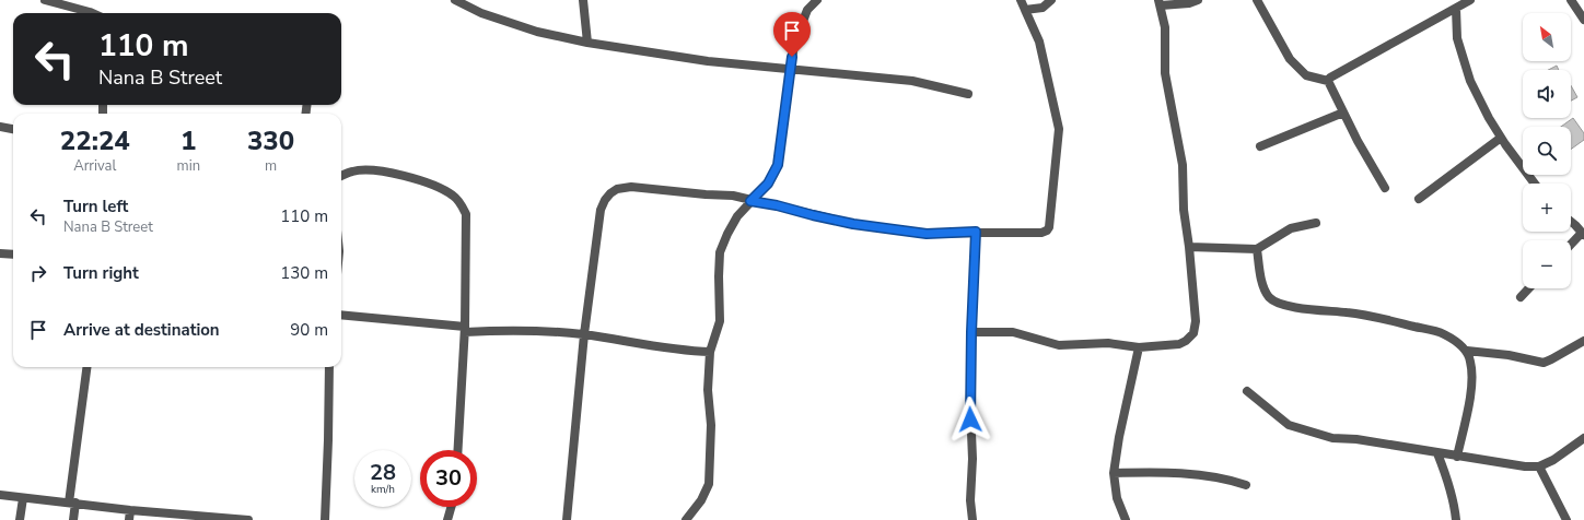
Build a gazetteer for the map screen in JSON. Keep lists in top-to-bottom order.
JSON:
{
  "north": "top left",
  "page": {
    "map_buttons": ["+", "−"],
    "turn": ["110 m", "Nana B Street"],
    "eta": [
      "22:24",
      "Arrival",
      "1",
      "min",
      "330",
      "m"
    ],
    "list": [
      {
        "name": "Turn left",
        "note": "Nana B Street",
        "value": "110 m"
      },
      {
        "name": "Turn right",
        "value": "130 m"
      },
      {
        "name": "Arrive at destination",
        "value": "90 m"
      }
    ],
    "speed": "28 km/h",
    "limit": "30"
  }
}
